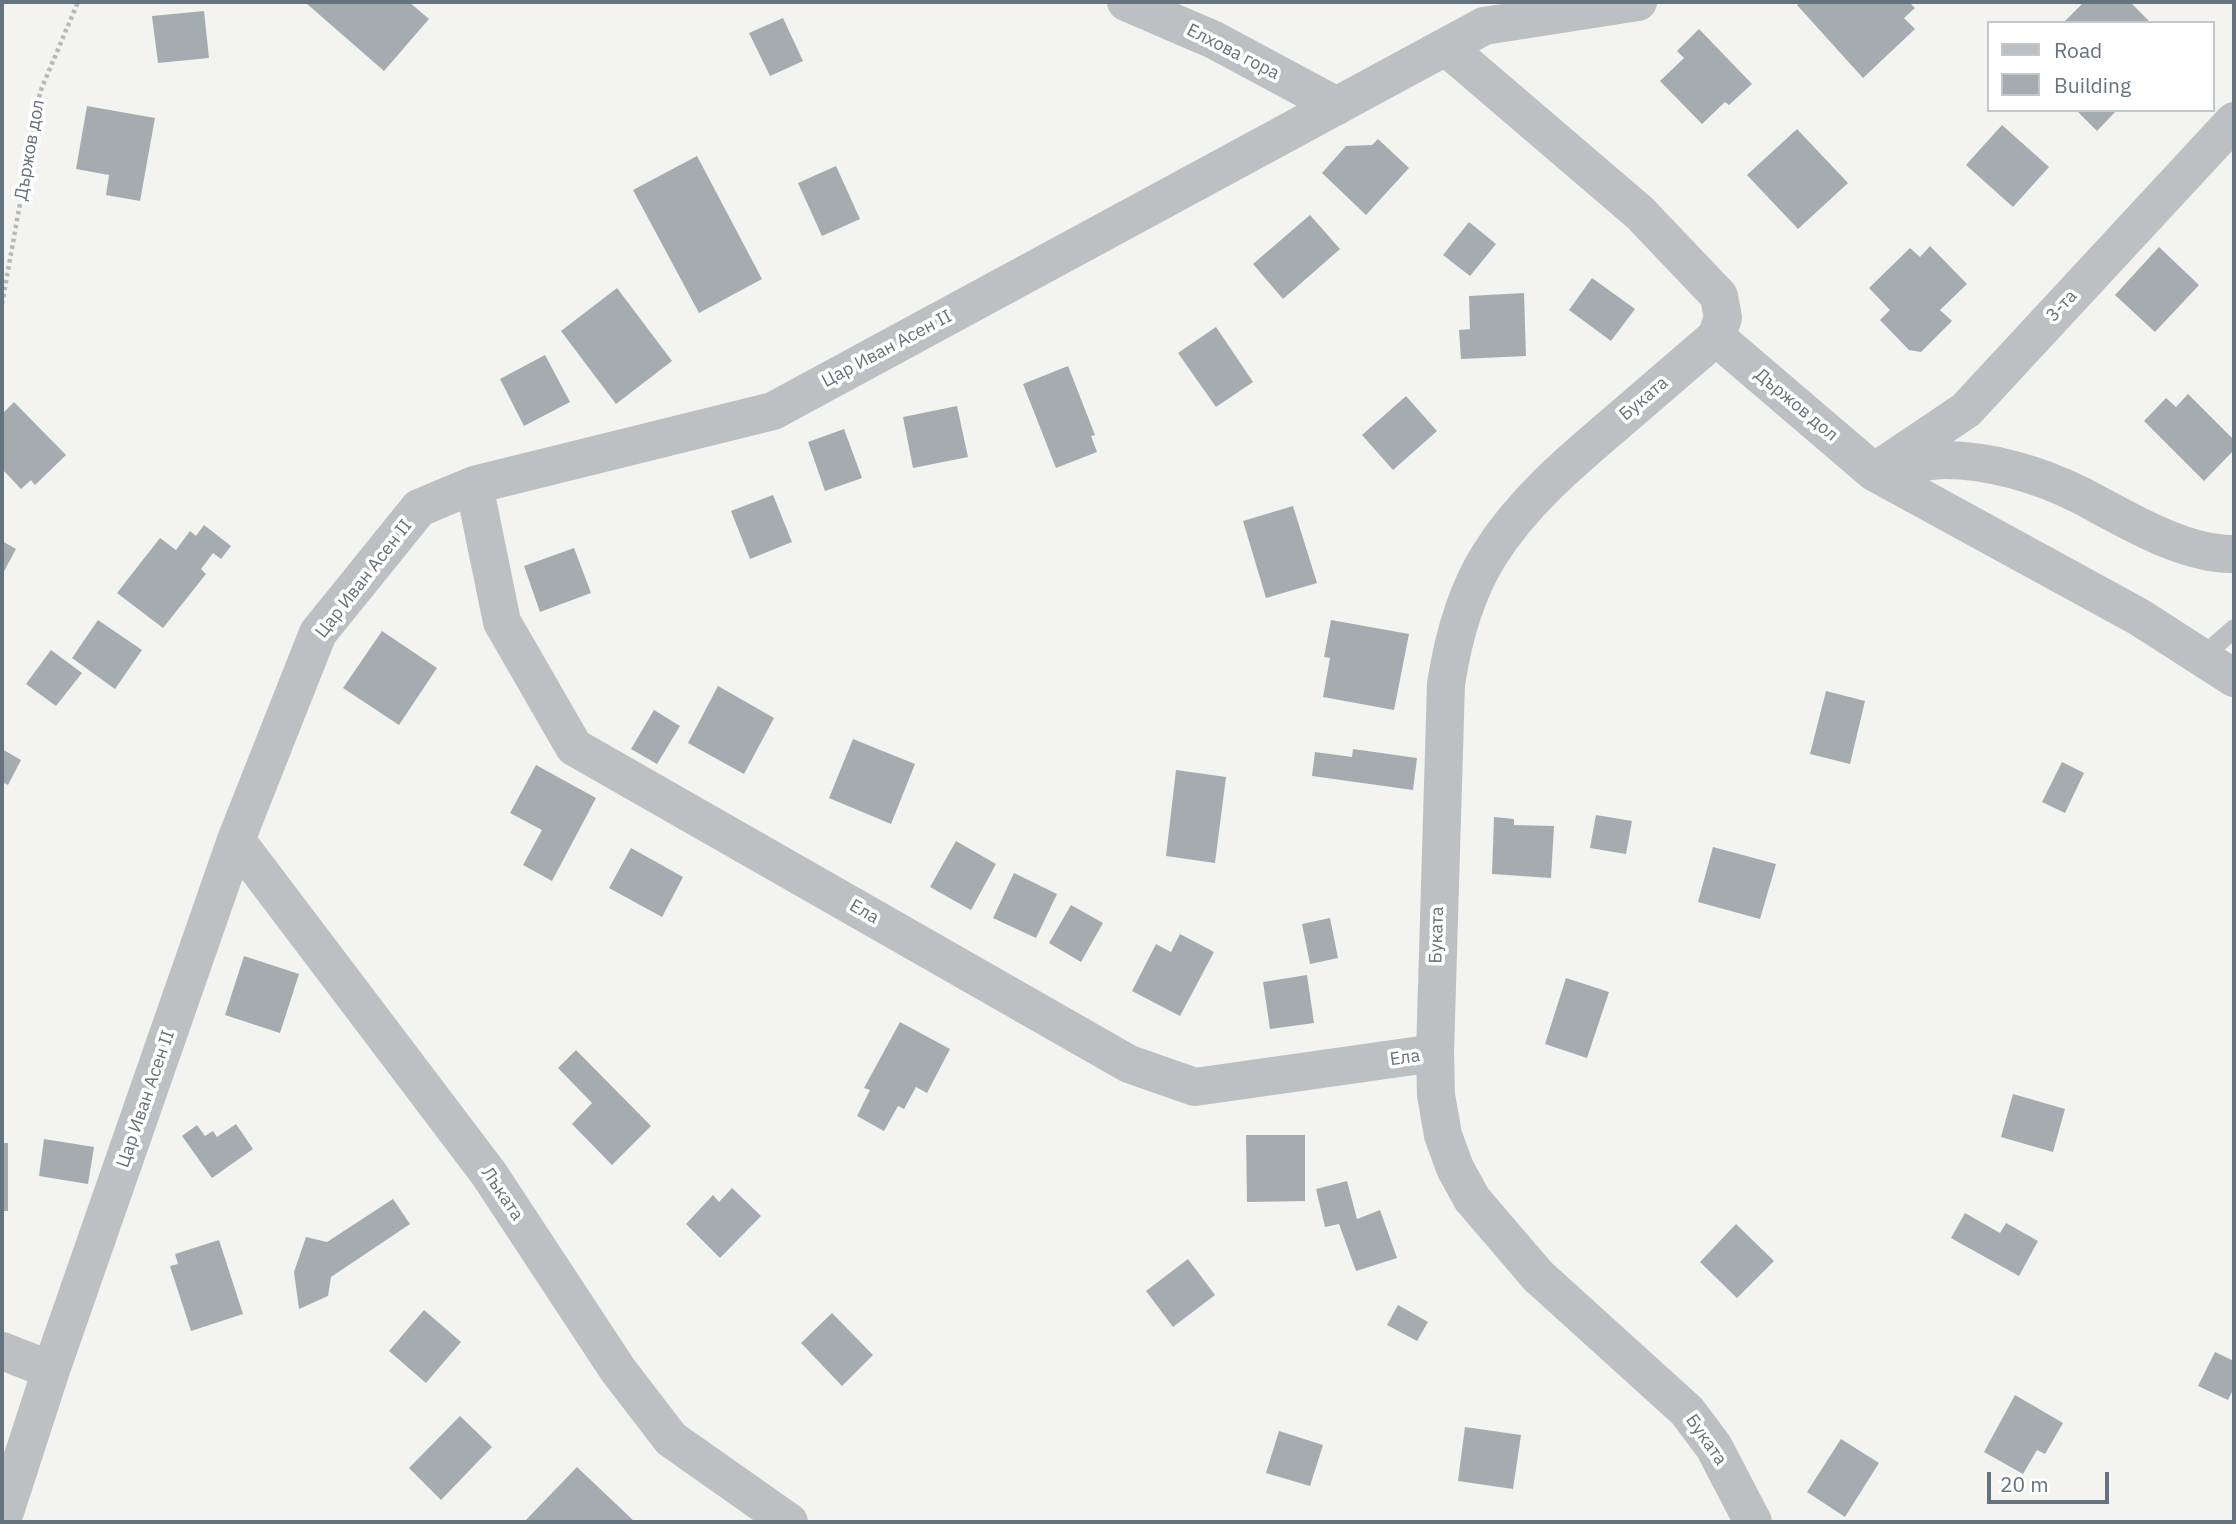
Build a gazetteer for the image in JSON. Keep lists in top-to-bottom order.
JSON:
{
  "streets": {
    "street": [
      "Елхова гора",
      "Държов дол",
      "3-та",
      "Цар Иван Асен II",
      "Буката",
      "Ела",
      "Лъката"
    ]
  },
  "crossings": [
    ["Елхова гора", "Цар Иван Асен II"],
    ["Държов дол", "3-та"],
    ["Държов дол", "Буката"],
    ["Цар Иван Асен II", "Ела"],
    ["Цар Иван Асен II", "Лъката"],
    ["Буката", "Ела"]
  ],
  "legend": ["Road", "Building"],
  "scale_bar": "20 m"
}
